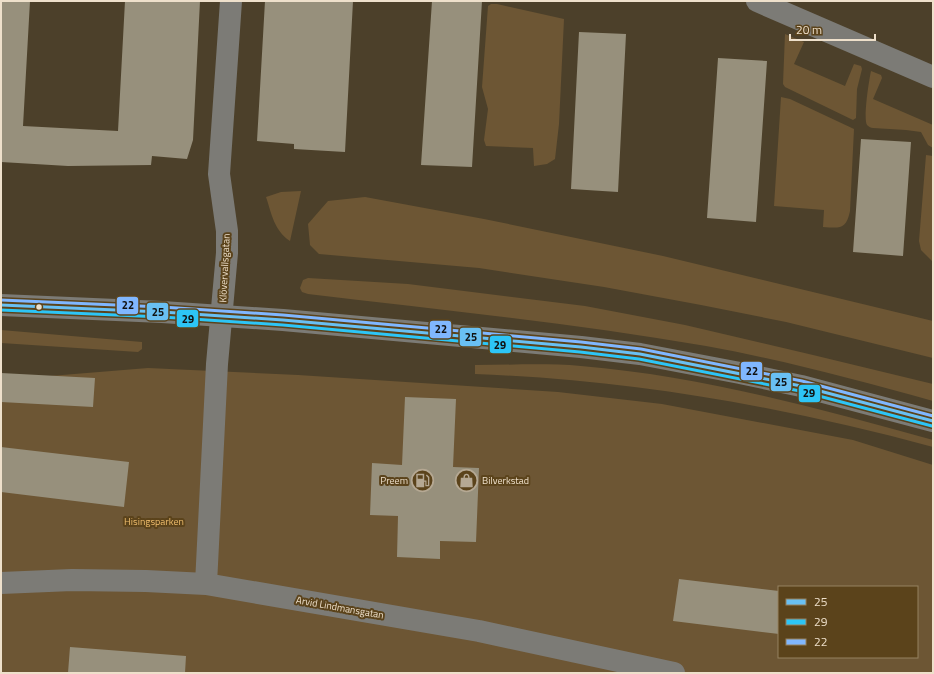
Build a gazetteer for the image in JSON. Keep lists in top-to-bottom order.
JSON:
{
  "streets": {
    "street": ["Klövervallsgatan", "Arvid Lindmansgatan"]
  },
  "crossings": [
    ["Klövervallsgatan", "Arvid Lindmansgatan"]
  ],
  "parks": ["Hisingsparken"],
  "places": {
    "fuel station": ["Preem"],
    "shop": ["Bilverkstad"]
  },
  "lines": ["transit line 22", "transit line 25", "transit line 29"],
  "legend": ["25", "29", "22"],
  "scale_bar": "20 m"
}
